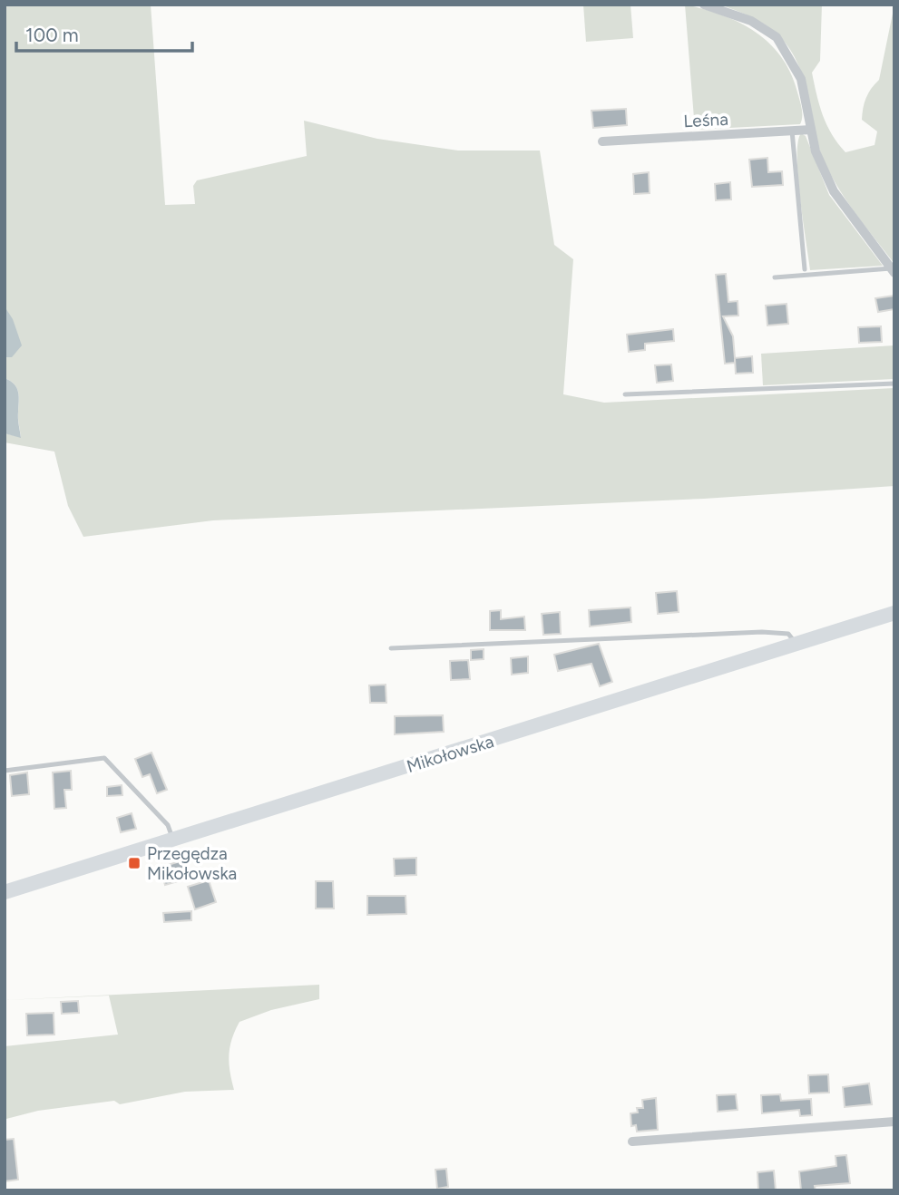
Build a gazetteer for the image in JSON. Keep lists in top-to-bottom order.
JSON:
{
  "streets": {
    "main road": ["Mikołowska"],
    "street": ["Leśna"]
  },
  "places": {
    "transit": ["Przegędza Mikołowska"]
  },
  "scale_bar": "100 m"
}
